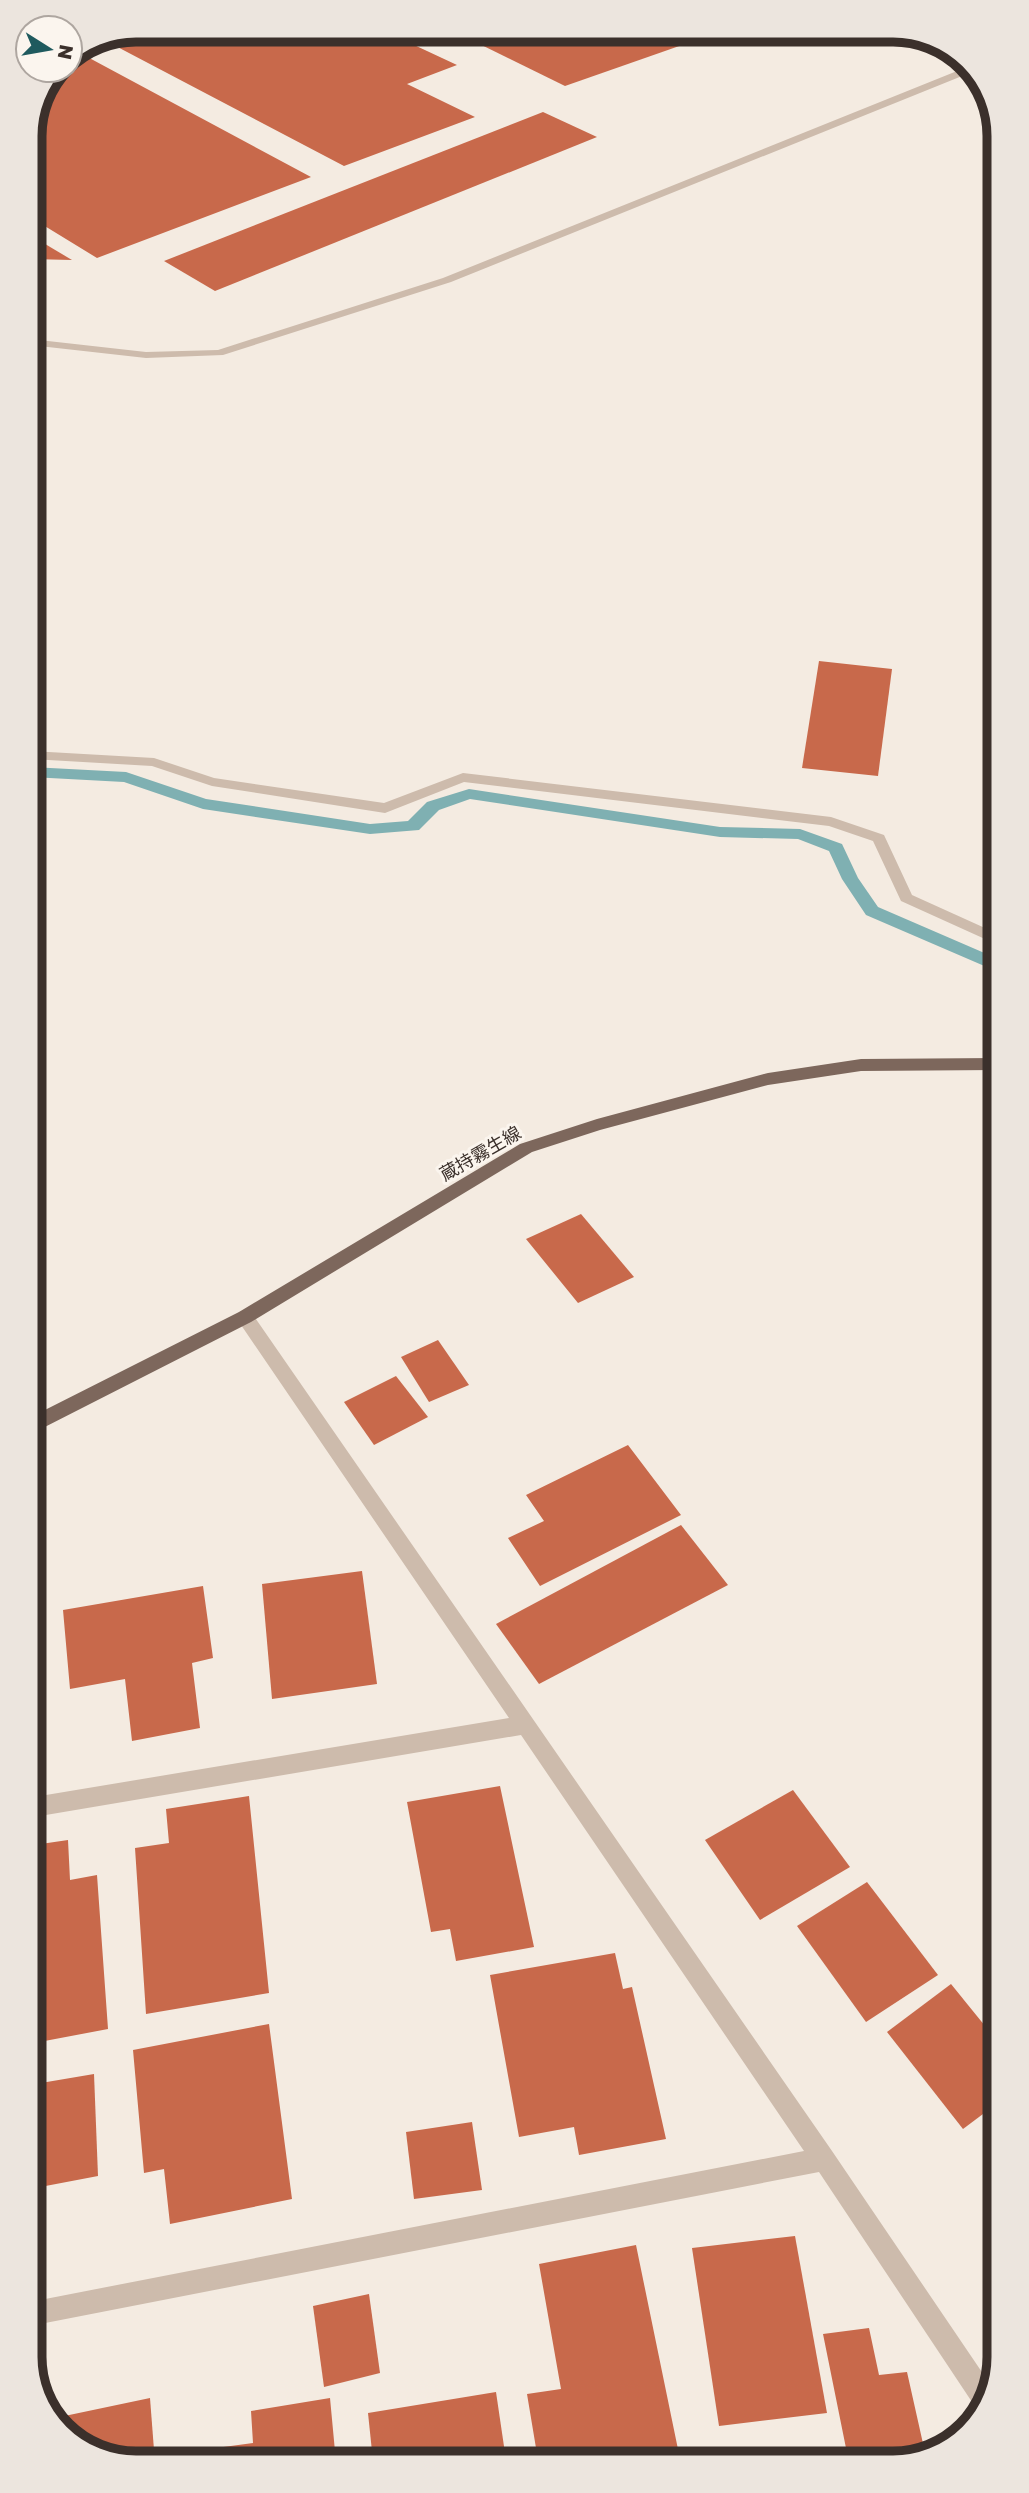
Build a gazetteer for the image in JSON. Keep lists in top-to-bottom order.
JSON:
{
  "streets": {
    "main road": ["蔵持霧生線"]
  },
  "north": "right"
}
